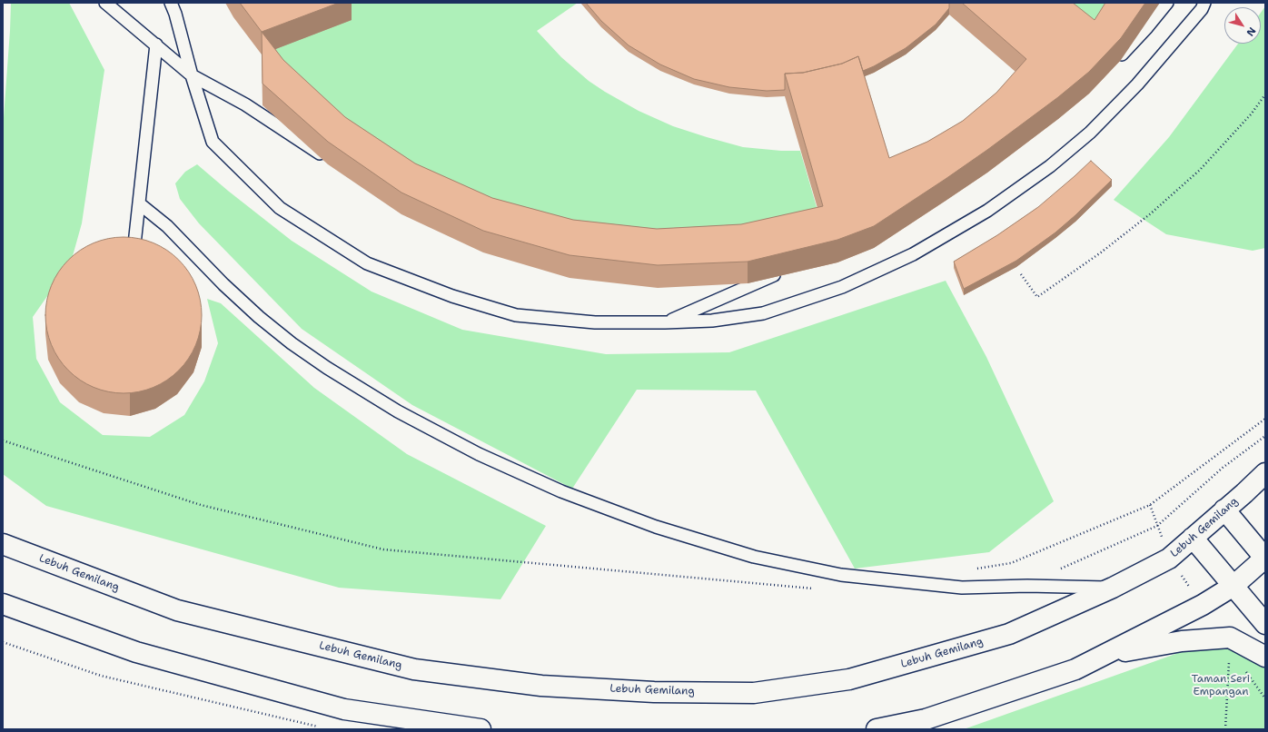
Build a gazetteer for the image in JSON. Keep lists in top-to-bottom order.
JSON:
{
  "streets": {
    "main road": ["Lebuh Gemilang"]
  },
  "parks": ["Taman Seri Empangan"],
  "north": "bottom right"
}
